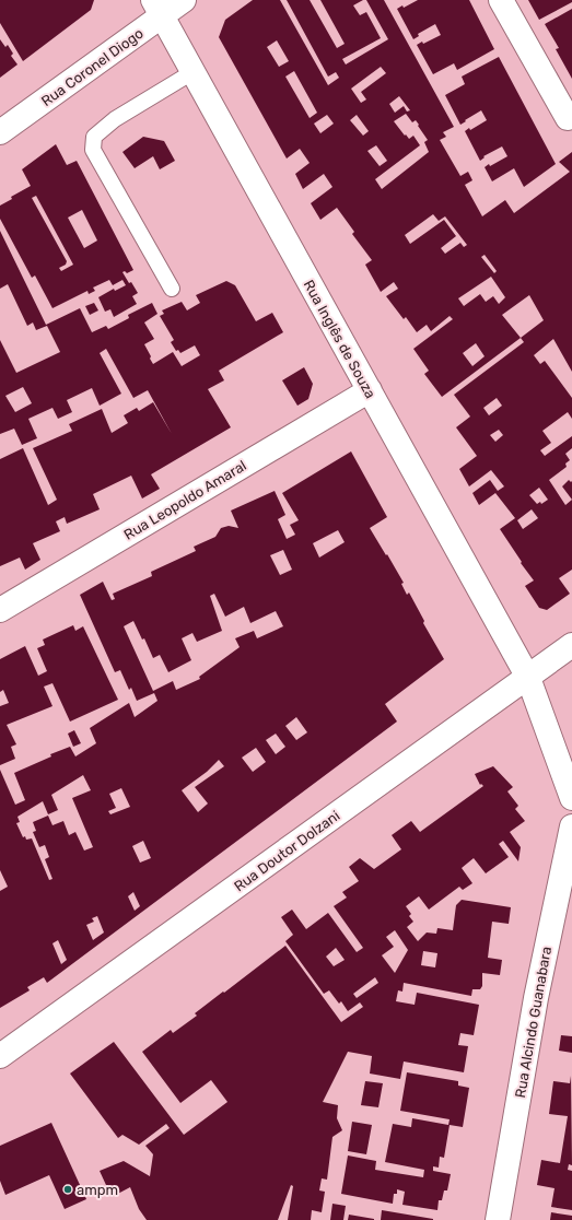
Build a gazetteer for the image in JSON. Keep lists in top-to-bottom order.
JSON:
{
  "streets": {
    "street": [
      "Rua Coronel Diogo",
      "Rua Inglês de Souza",
      "Rua Leopoldo Amaral",
      "Rua Doutor Dolzani",
      "Rua Alcindo Guanabara"
    ]
  },
  "crossings": [
    ["Rua Coronel Diogo", "Rua Inglês de Souza"],
    ["Rua Inglês de Souza", "Rua Leopoldo Amaral"],
    ["Rua Inglês de Souza", "Rua Doutor Dolzani"]
  ],
  "places": ["ampm"]
}
